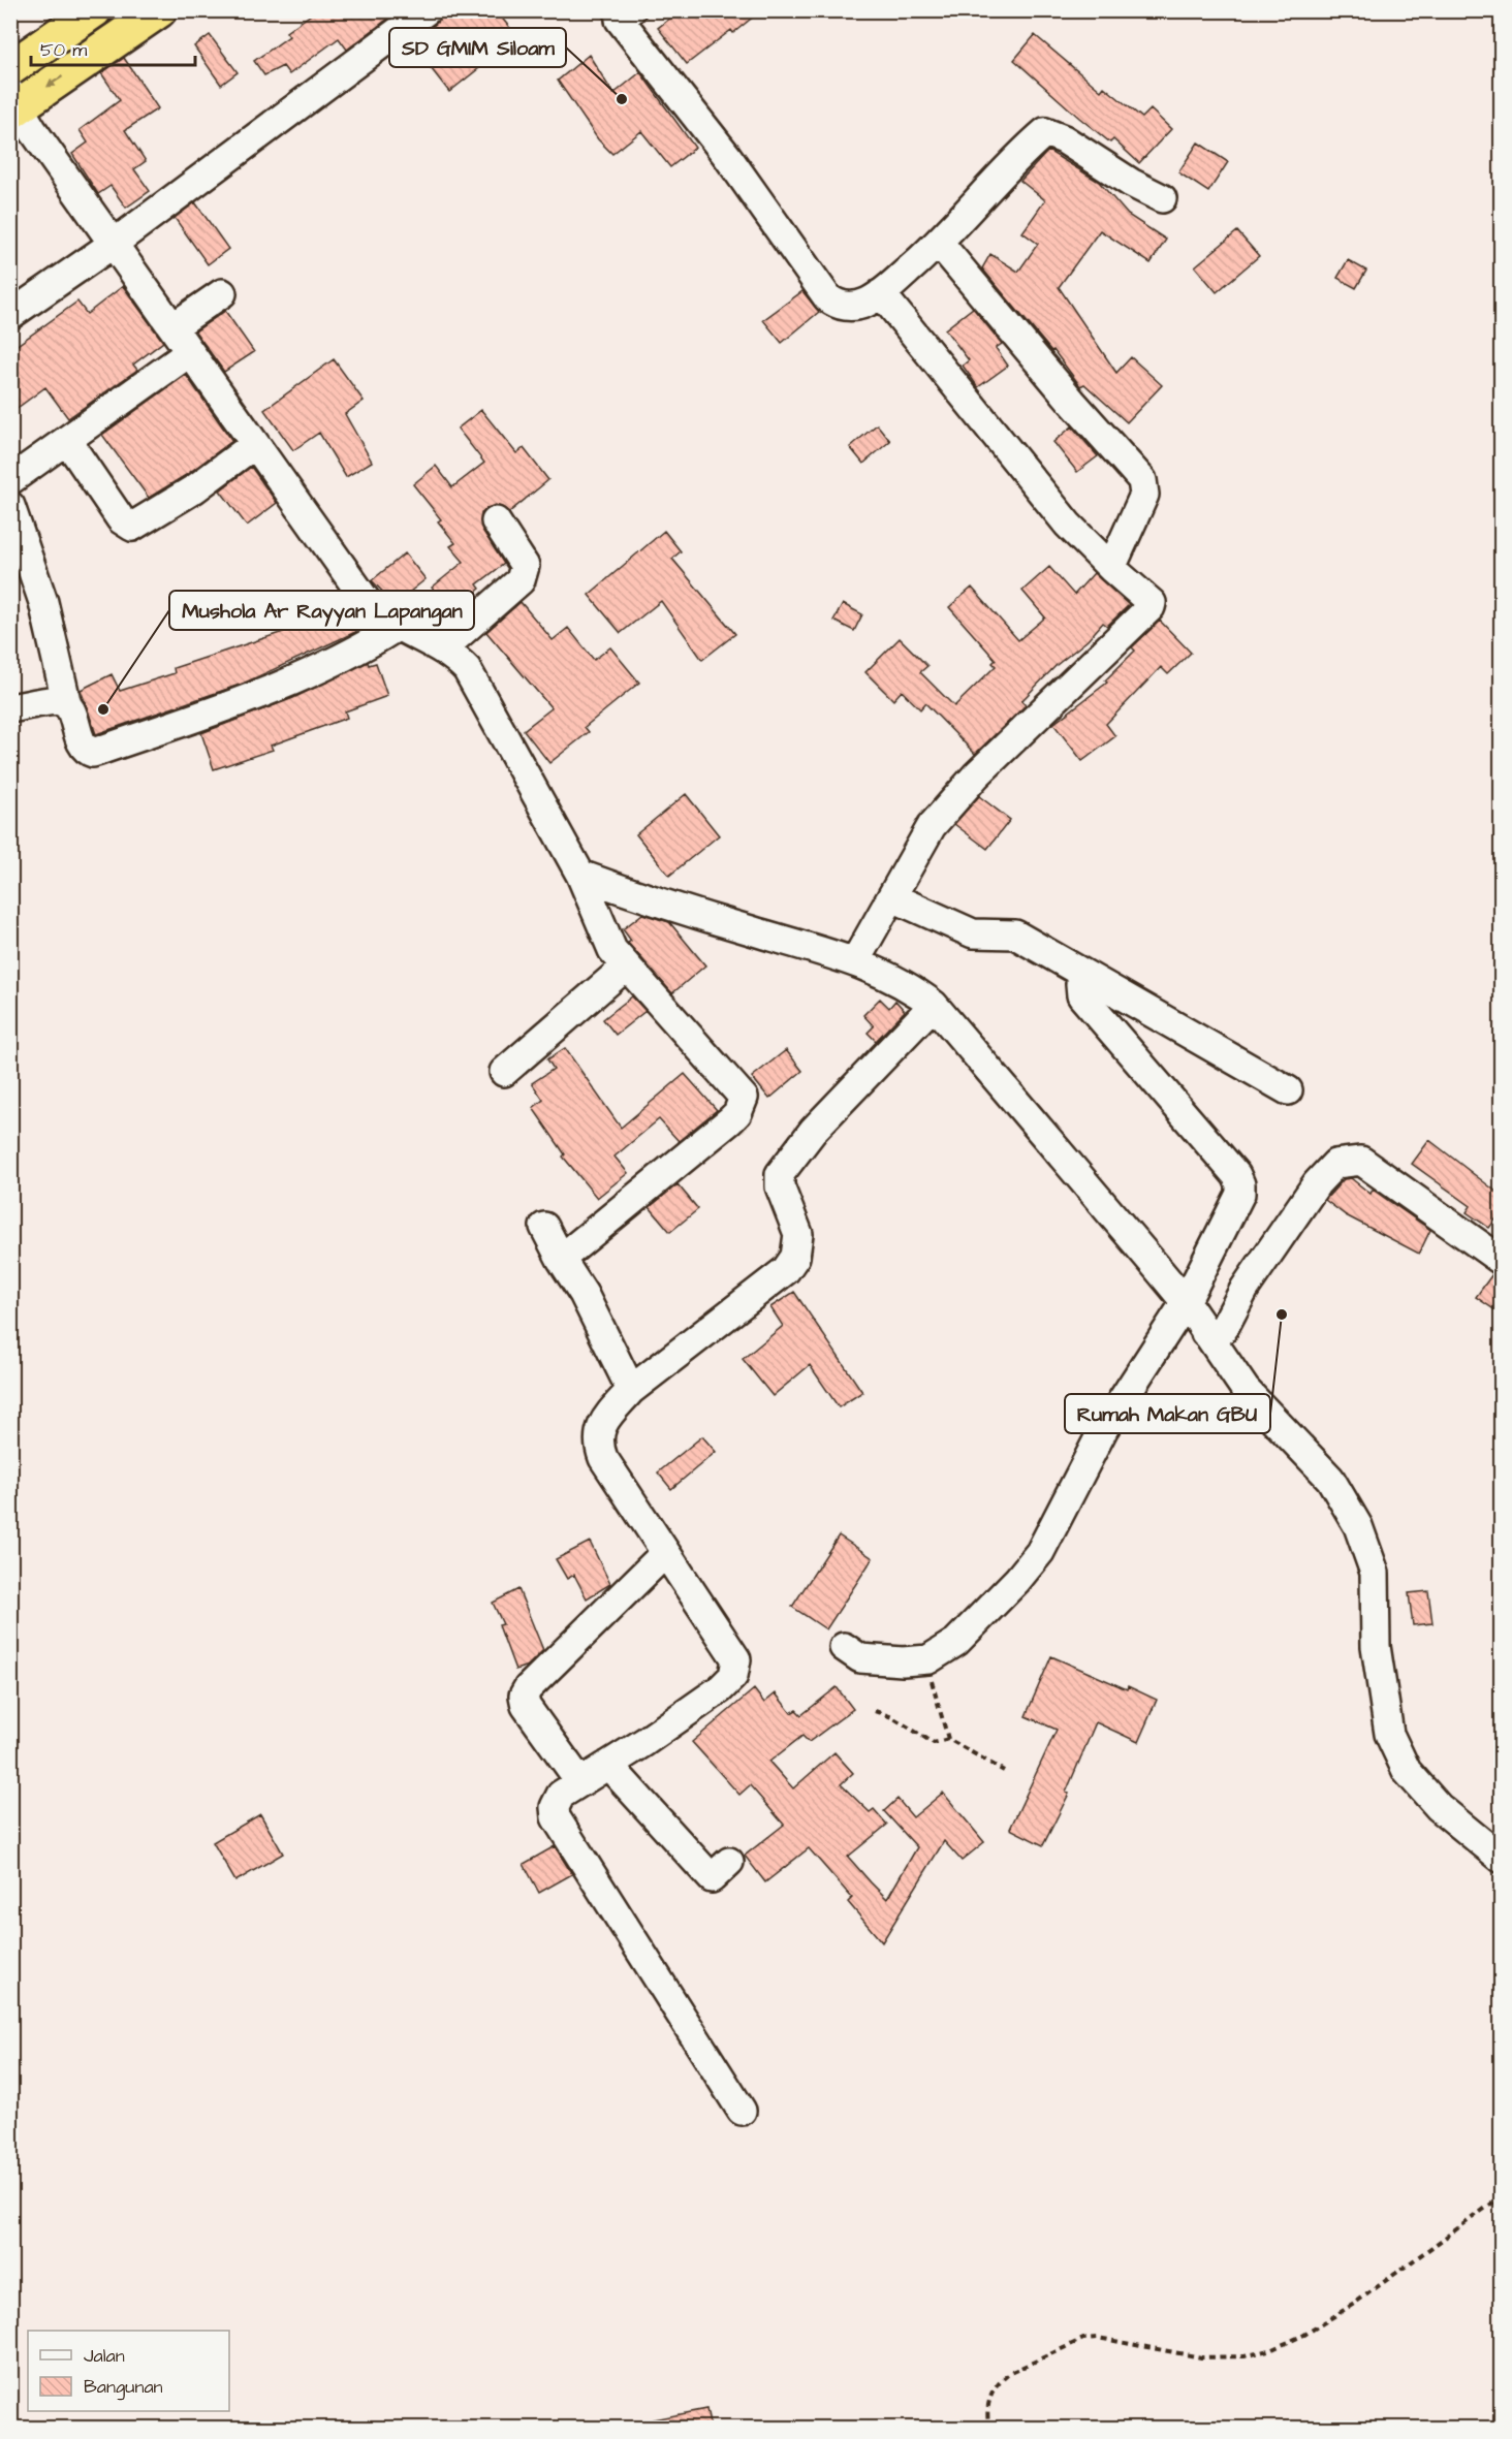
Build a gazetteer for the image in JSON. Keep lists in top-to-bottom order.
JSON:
{
  "places": ["SD GMIM Siloam", "Mushola Ar Rayyan Lapangan", "Rumah Makan GBU"],
  "legend": ["Jalan", "Bangunan"],
  "scale_bar": "50 m"
}
